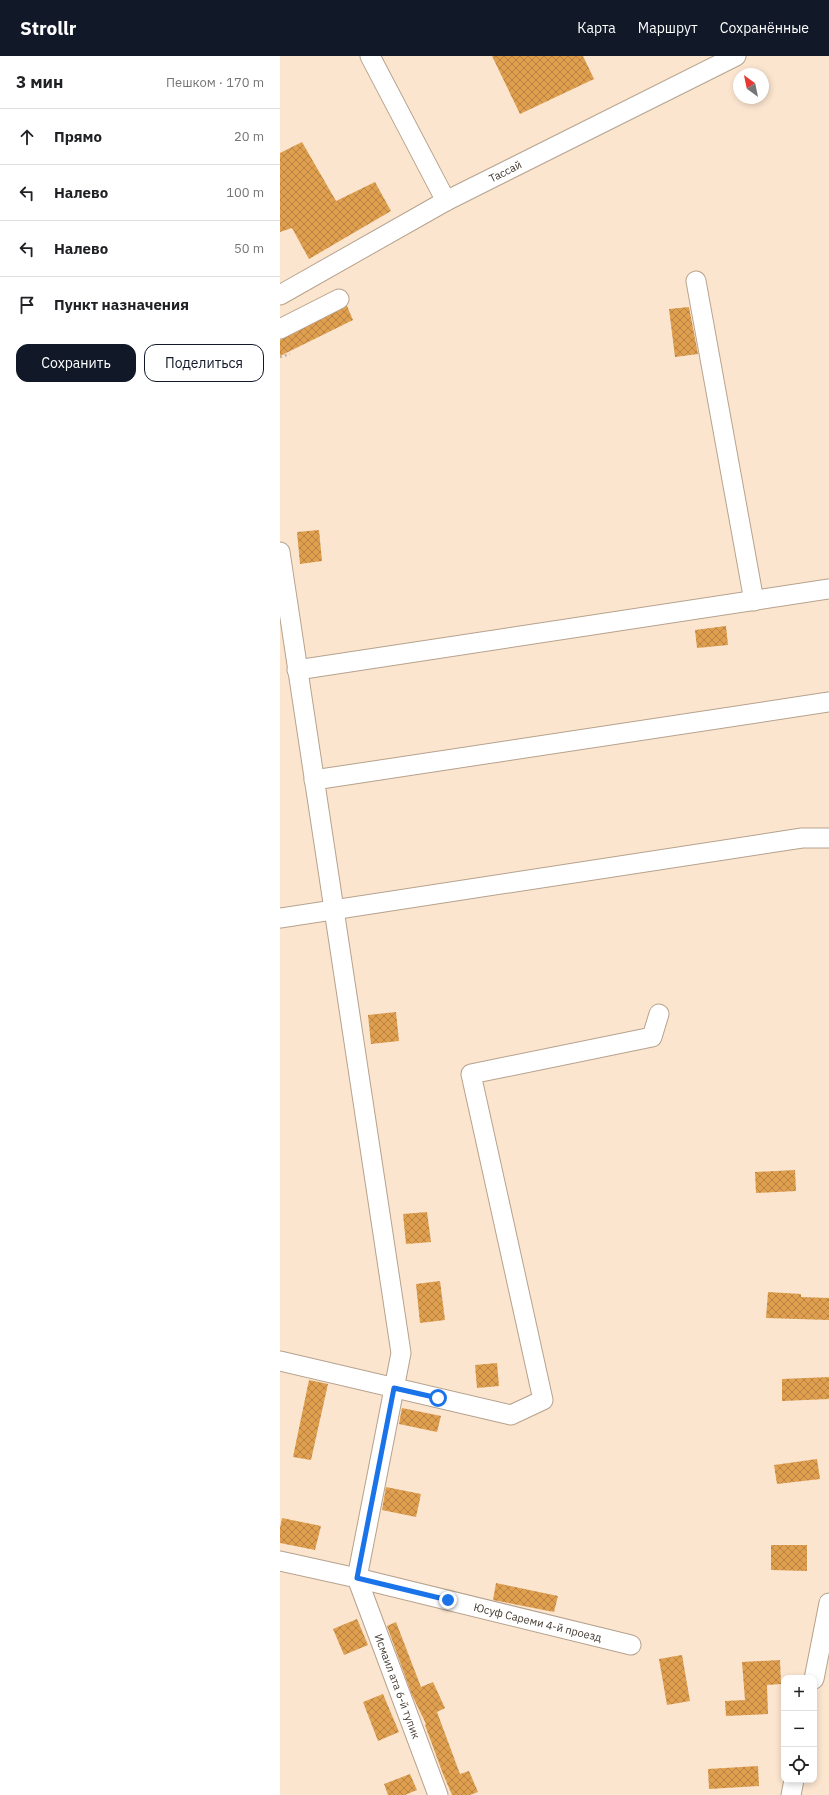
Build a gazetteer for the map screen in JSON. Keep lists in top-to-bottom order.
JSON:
{
  "streets": {
    "street": ["Тассай", "Юсуф Сареми 4-й проезд", "Исмаил ата 6-й тупик"]
  },
  "crossings": [
    ["Юсуф Сареми 4-й проезд", "Исмаил ата 6-й тупик"]
  ],
  "north": "top left",
  "page": {
    "header": "Strollr",
    "nav": ["Карта", "Маршрут", "Сохранённые"],
    "heading": ["3 мин", "Пешком · 170 m"],
    "list": [
      ["Прямо", "20 m"],
      ["Налево", "100 m"],
      ["Налево", "50 m"],
      "Пункт назначения"
    ],
    "buttons": ["Сохранить", "Поделиться"],
    "map_buttons": ["+", "−"]
  }
}
